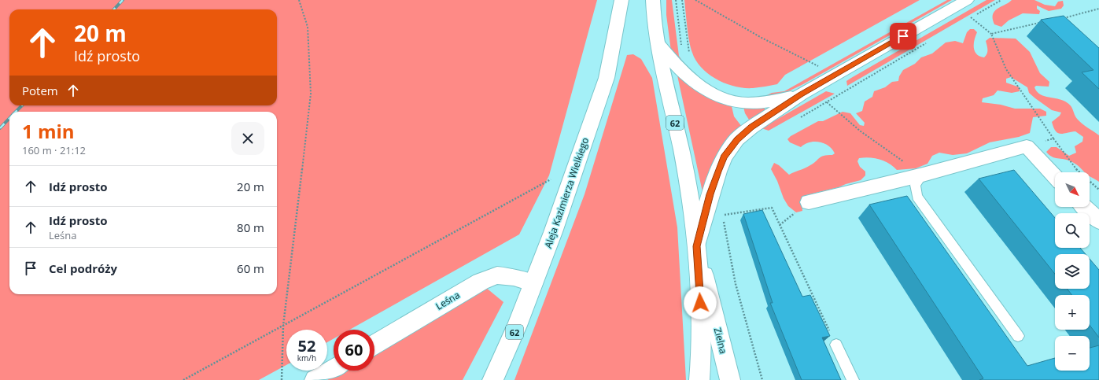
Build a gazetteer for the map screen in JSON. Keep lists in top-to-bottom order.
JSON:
{
  "streets": {
    "street": [
      "62",
      "Aleja Kazimierza Wielkiego",
      "Leśna",
      "Zielna"
    ]
  },
  "crossings": [
    ["62", "Zielna"],
    ["Aleja Kazimierza Wielkiego", "Leśna"]
  ],
  "north": "bottom right",
  "page": {
    "turn": ["20 m", "Idź prosto"],
    "then": "Potem",
    "heading": ["1 min", "160 m · 21:12"],
    "list": [
      {
        "name": "Idź prosto",
        "value": "20 m"
      },
      {
        "name": "Idź prosto",
        "note": "Leśna",
        "value": "80 m"
      },
      {
        "name": "Cel podróży",
        "value": "60 m"
      }
    ],
    "map_buttons": ["+", "−"],
    "speed": "52 km/h",
    "limit": "60"
  }
}
